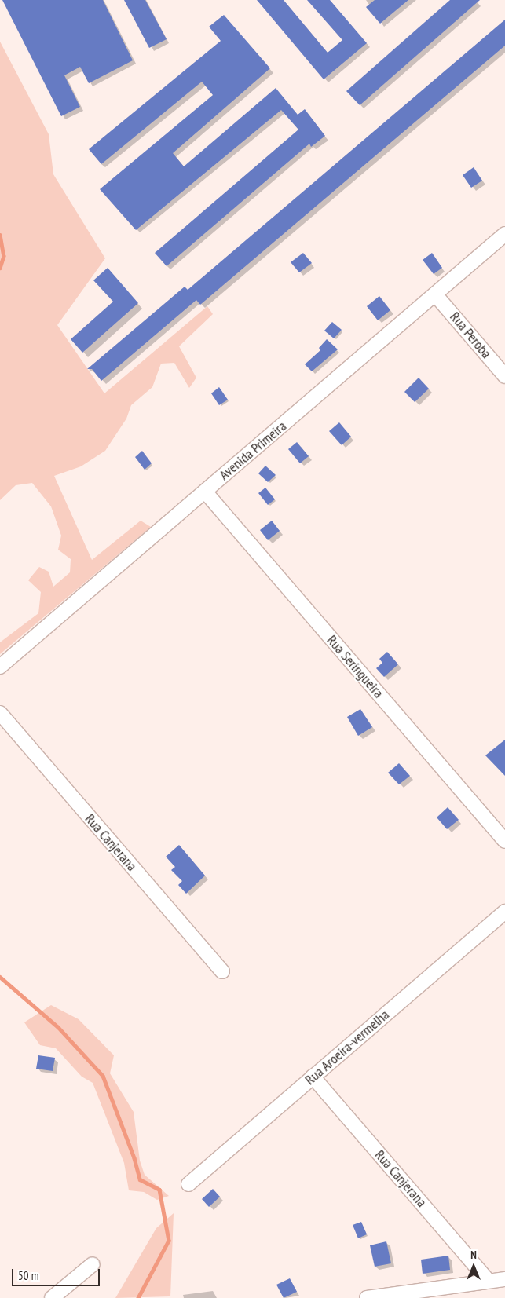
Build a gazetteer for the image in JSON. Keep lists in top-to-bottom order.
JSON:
{
  "streets": {
    "street": [
      "Rua Peroba",
      "Avenida Primeira",
      "Rua Seringueira",
      "Rua Canjerana",
      "Rua Aroeira-vermelha"
    ]
  },
  "crossings": [
    ["Rua Peroba", "Avenida Primeira"],
    ["Avenida Primeira", "Rua Seringueira"],
    ["Rua Canjerana", "Rua Aroeira-vermelha"]
  ],
  "scale_bar": "50 m",
  "north": "top"
}
